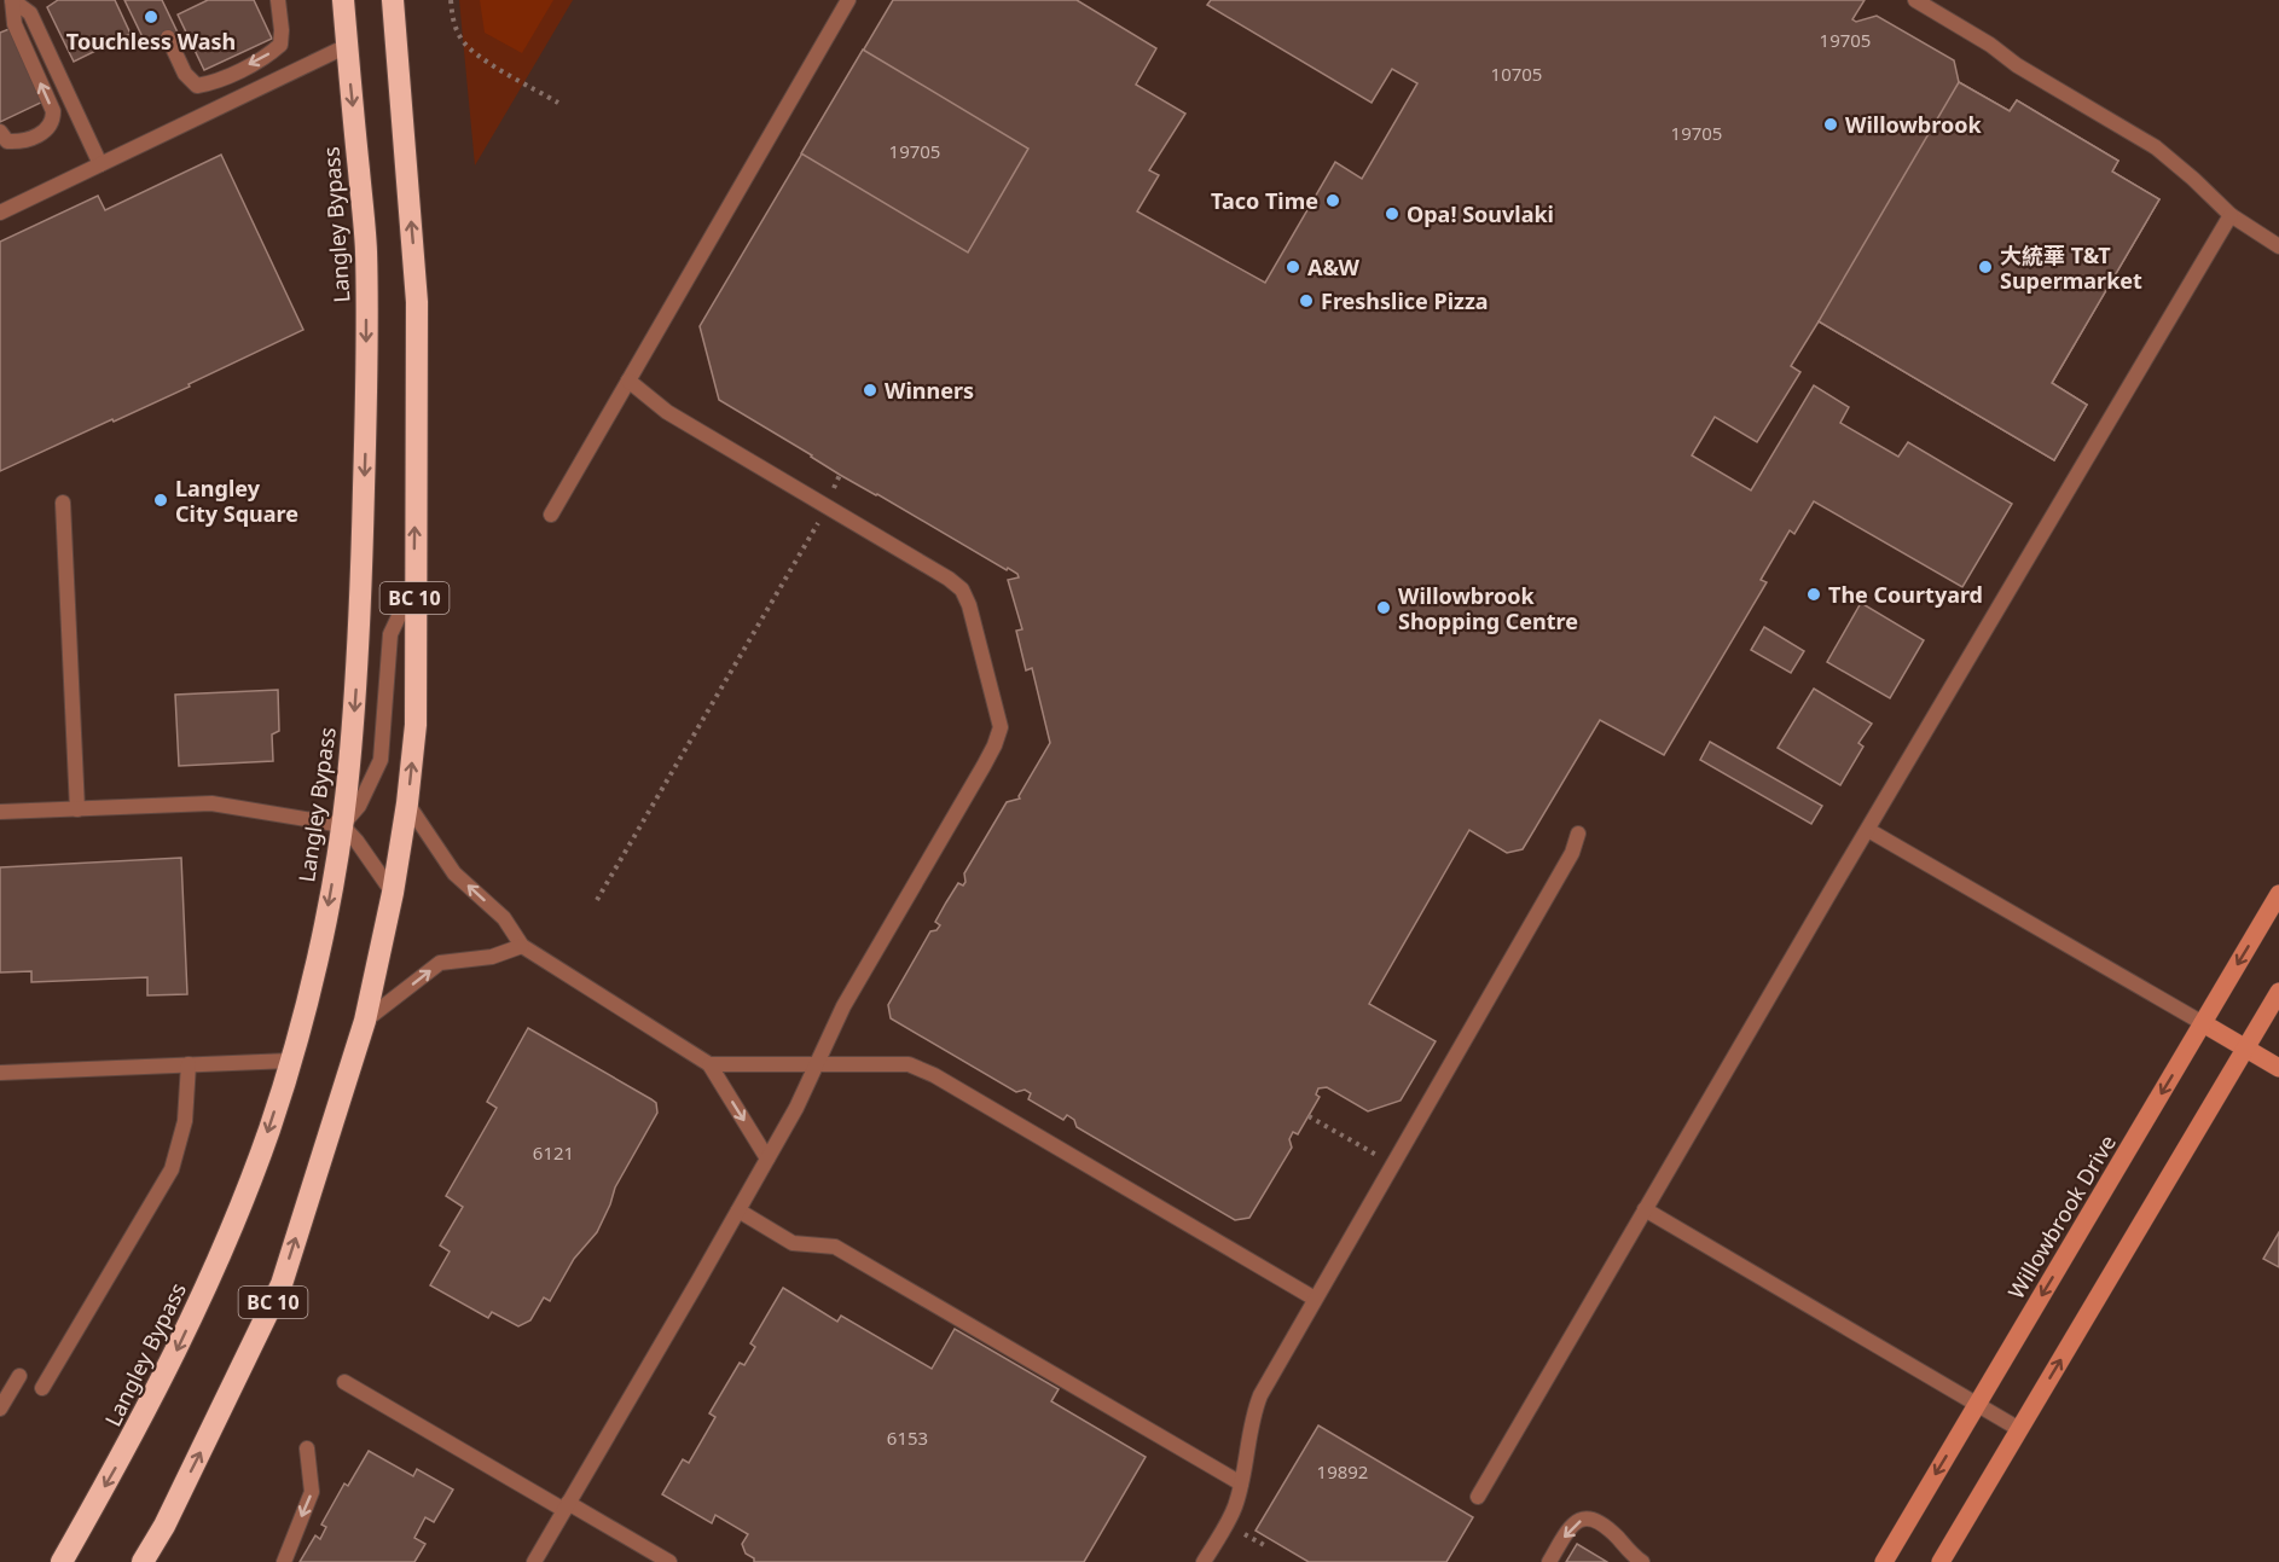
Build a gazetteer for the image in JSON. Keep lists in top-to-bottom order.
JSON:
{
  "streets": {
    "highway": ["Langley Bypass", "BC 10"],
    "main road": ["Willowbrook Drive"]
  },
  "places": [
    "Touchless Wash",
    "Willowbrook",
    "Taco Time",
    "Opa! Souvlaki",
    "A&W",
    "大統華 T&T Supermarket",
    "Freshslice Pizza",
    "Winners",
    "Langley City Square",
    "The Courtyard",
    "Willowbrook Shopping Centre"
  ],
  "house_numbers": [
    "19705",
    "10705",
    "19705",
    "19705",
    "6121",
    "6153",
    "19892"
  ]
}
